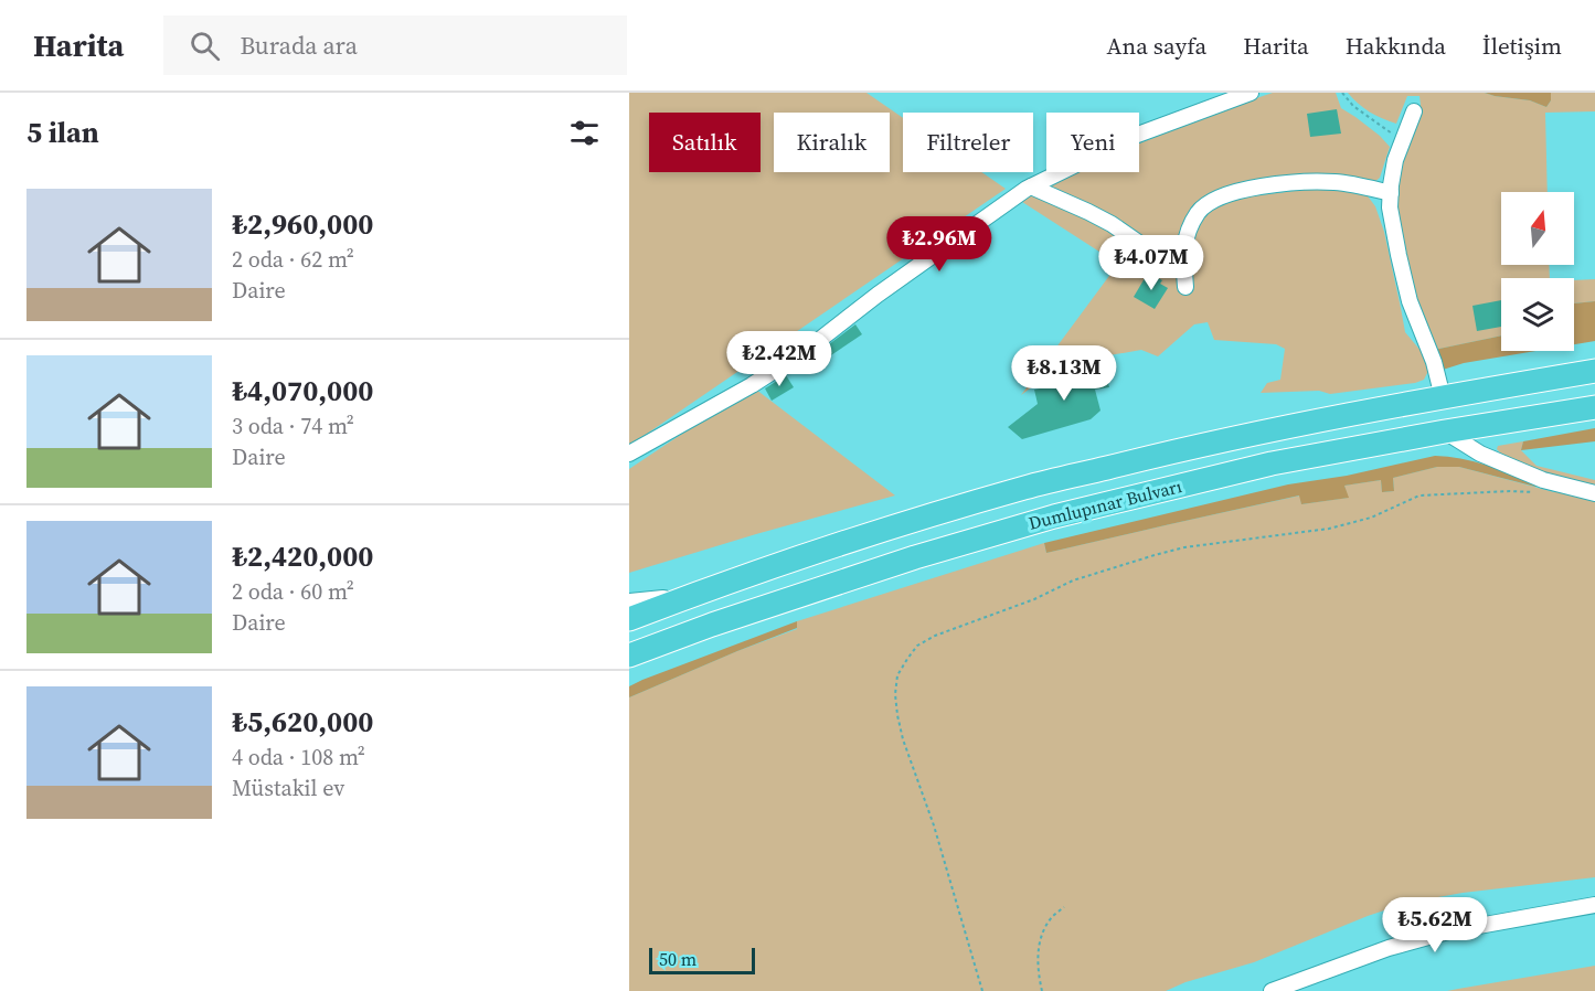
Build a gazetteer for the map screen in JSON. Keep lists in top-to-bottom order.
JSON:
{
  "streets": {
    "highway": ["Dumlupınar Bulvarı"]
  },
  "scale_bar": "50 m",
  "north": "top",
  "page": {
    "header": "Harita",
    "search": "Burada ara",
    "nav": [
      "Ana sayfa",
      "Harita",
      "Hakkında",
      "İletişim"
    ],
    "heading": "5 ilan",
    "chip": [
      "Satılık",
      "Kiralık",
      "Filtreler",
      "Yeni"
    ],
    "list": [
      {
        "name": "₺2,960,000",
        "note": "2 oda · 62 m² · Daire"
      },
      {
        "name": "₺4,070,000",
        "note": "3 oda · 74 m² · Daire"
      },
      {
        "name": "₺2,420,000",
        "note": "2 oda · 60 m² · Daire"
      },
      {
        "name": "₺5,620,000",
        "note": "4 oda · 108 m² · Müstakil ev"
      }
    ],
    "price": [
      "₺2.96M",
      "₺4.07M",
      "₺2.42M",
      "₺8.13M",
      "₺5.62M"
    ],
    "scale": "50 m"
  }
}
